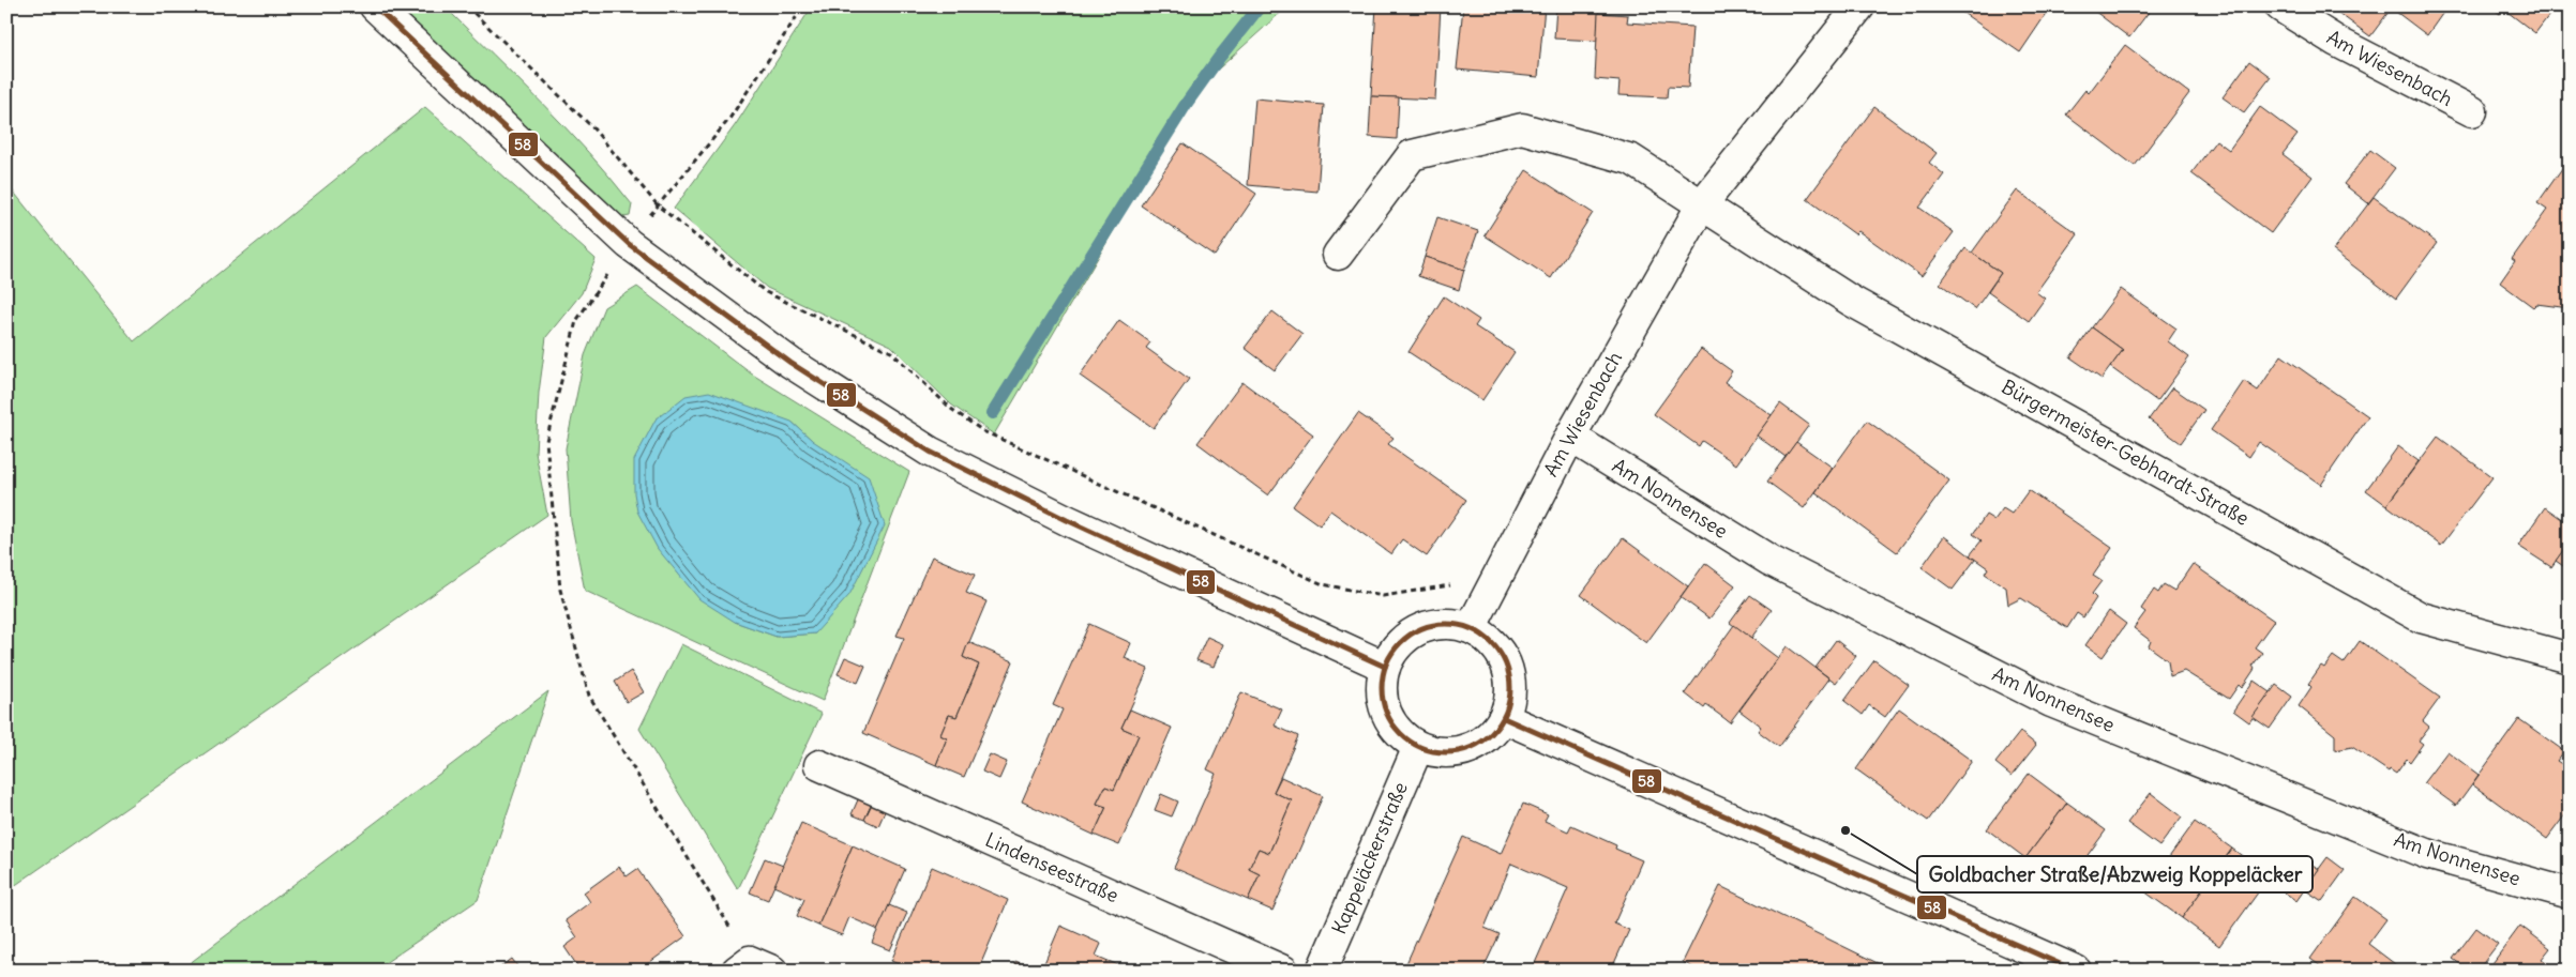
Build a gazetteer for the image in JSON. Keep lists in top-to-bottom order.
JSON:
{
  "streets": {
    "street": [
      "Am Wiesenbach",
      "Bürgermeister-Gebhardt-Straße",
      "Am Nonnensee",
      "Kappeläckerstraße",
      "Lindenseestraße"
    ]
  },
  "crossings": [
    ["Am Wiesenbach", "Bürgermeister-Gebhardt-Straße"],
    ["Am Wiesenbach", "Am Nonnensee"],
    ["Am Wiesenbach", "Kappeläckerstraße"]
  ],
  "places": ["Goldbacher Straße/Abzweig Koppeläcker"],
  "lines": ["transit line 58"]
}
